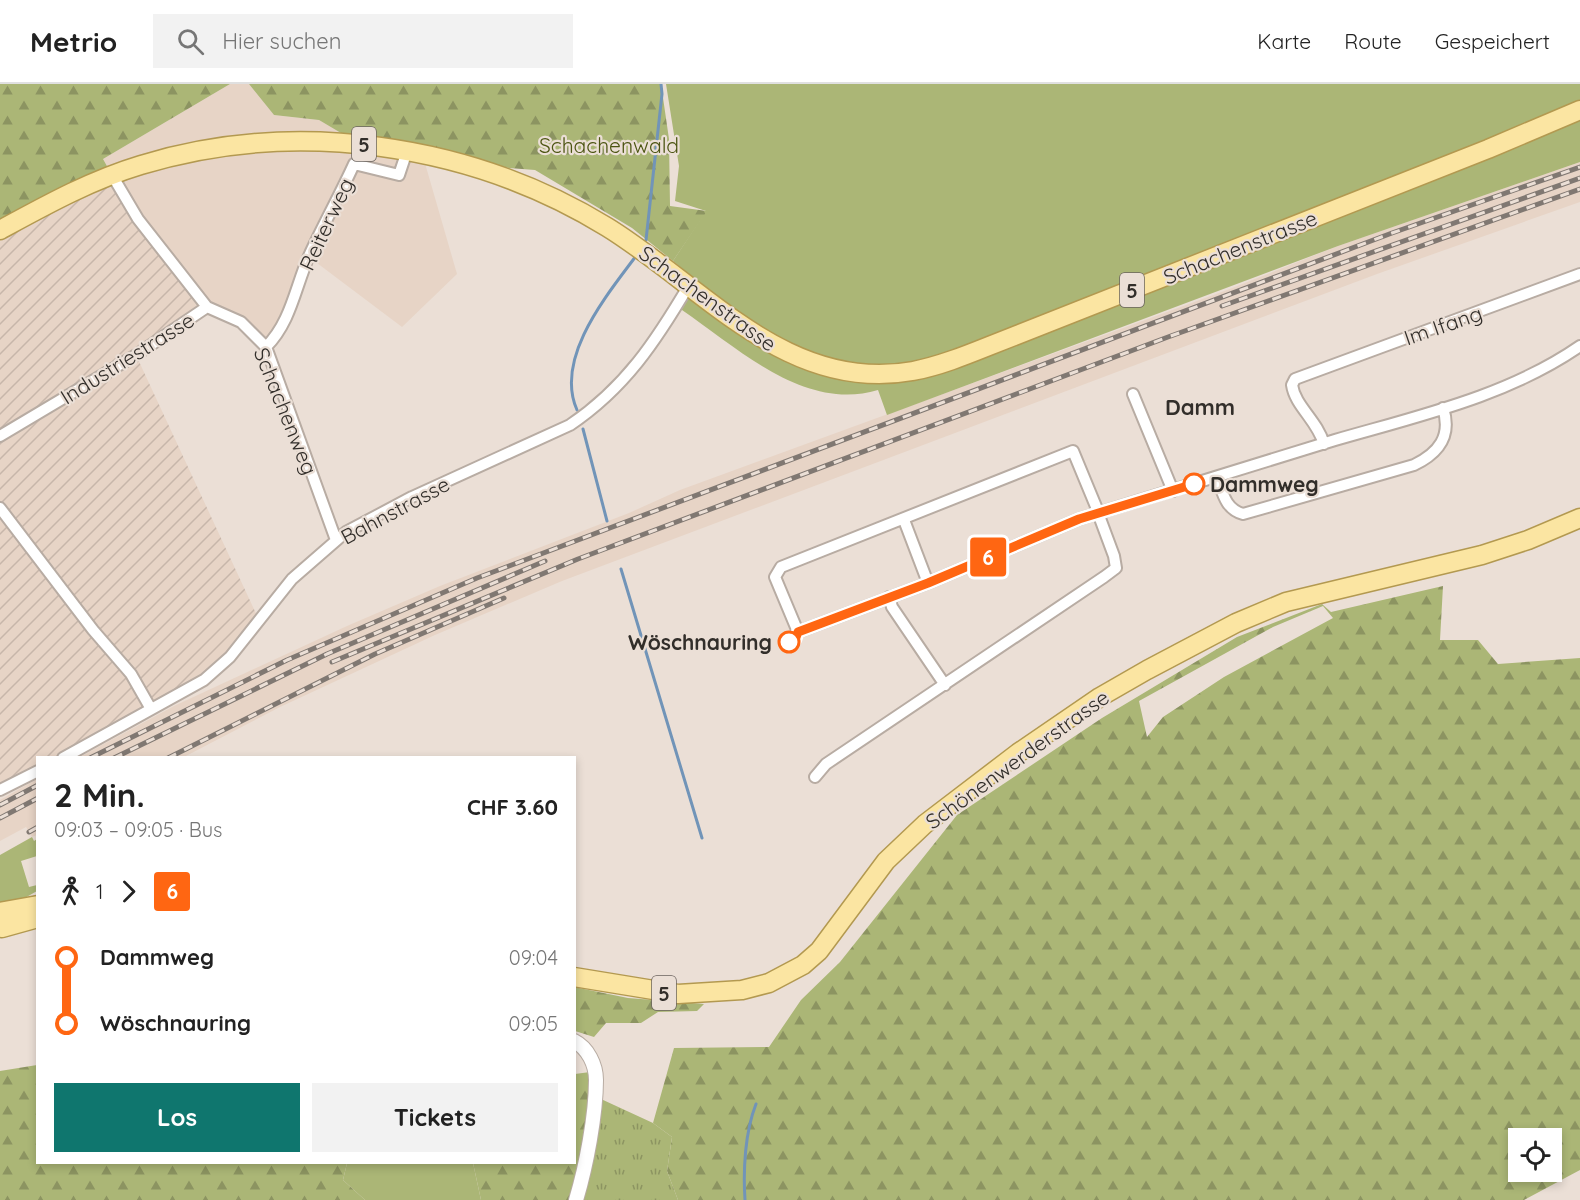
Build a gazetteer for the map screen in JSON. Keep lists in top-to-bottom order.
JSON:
{
  "streets": {
    "main road": ["5", "Schachenstrasse", "Schönenwerderstrasse"],
    "street": [
      "Reiterweg",
      "Im Ifang",
      "Industriestrasse",
      "Schachenweg",
      "Bahnstrasse"
    ]
  },
  "crossings": [
    ["Reiterweg", "Schachenstrasse"],
    ["Reiterweg", "Schachenweg"],
    ["Schachenstrasse", "Industriestrasse"],
    ["Schachenstrasse", "Bahnstrasse"],
    ["Industriestrasse", "Schachenweg"],
    ["Schachenweg", "Bahnstrasse"]
  ],
  "districts": ["Damm"],
  "parks": ["Schachenwald"],
  "places": ["Dammweg", "Wöschnauring"],
  "lines": ["bus line 6"],
  "page": {
    "header": "Metrio",
    "search": "Hier suchen",
    "nav": ["Karte", "Route", "Gespeichert"],
    "on_map": "6",
    "heading": ["2 Min.", "09:03 – 09:05 · Bus", "CHF 3.60"],
    "legs": ["1", "6"],
    "list": [
      {
        "name": "Dammweg",
        "value": "09:04"
      },
      {
        "name": "Wöschnauring",
        "value": "09:05"
      }
    ],
    "buttons": ["Los", "Tickets"]
  }
}
